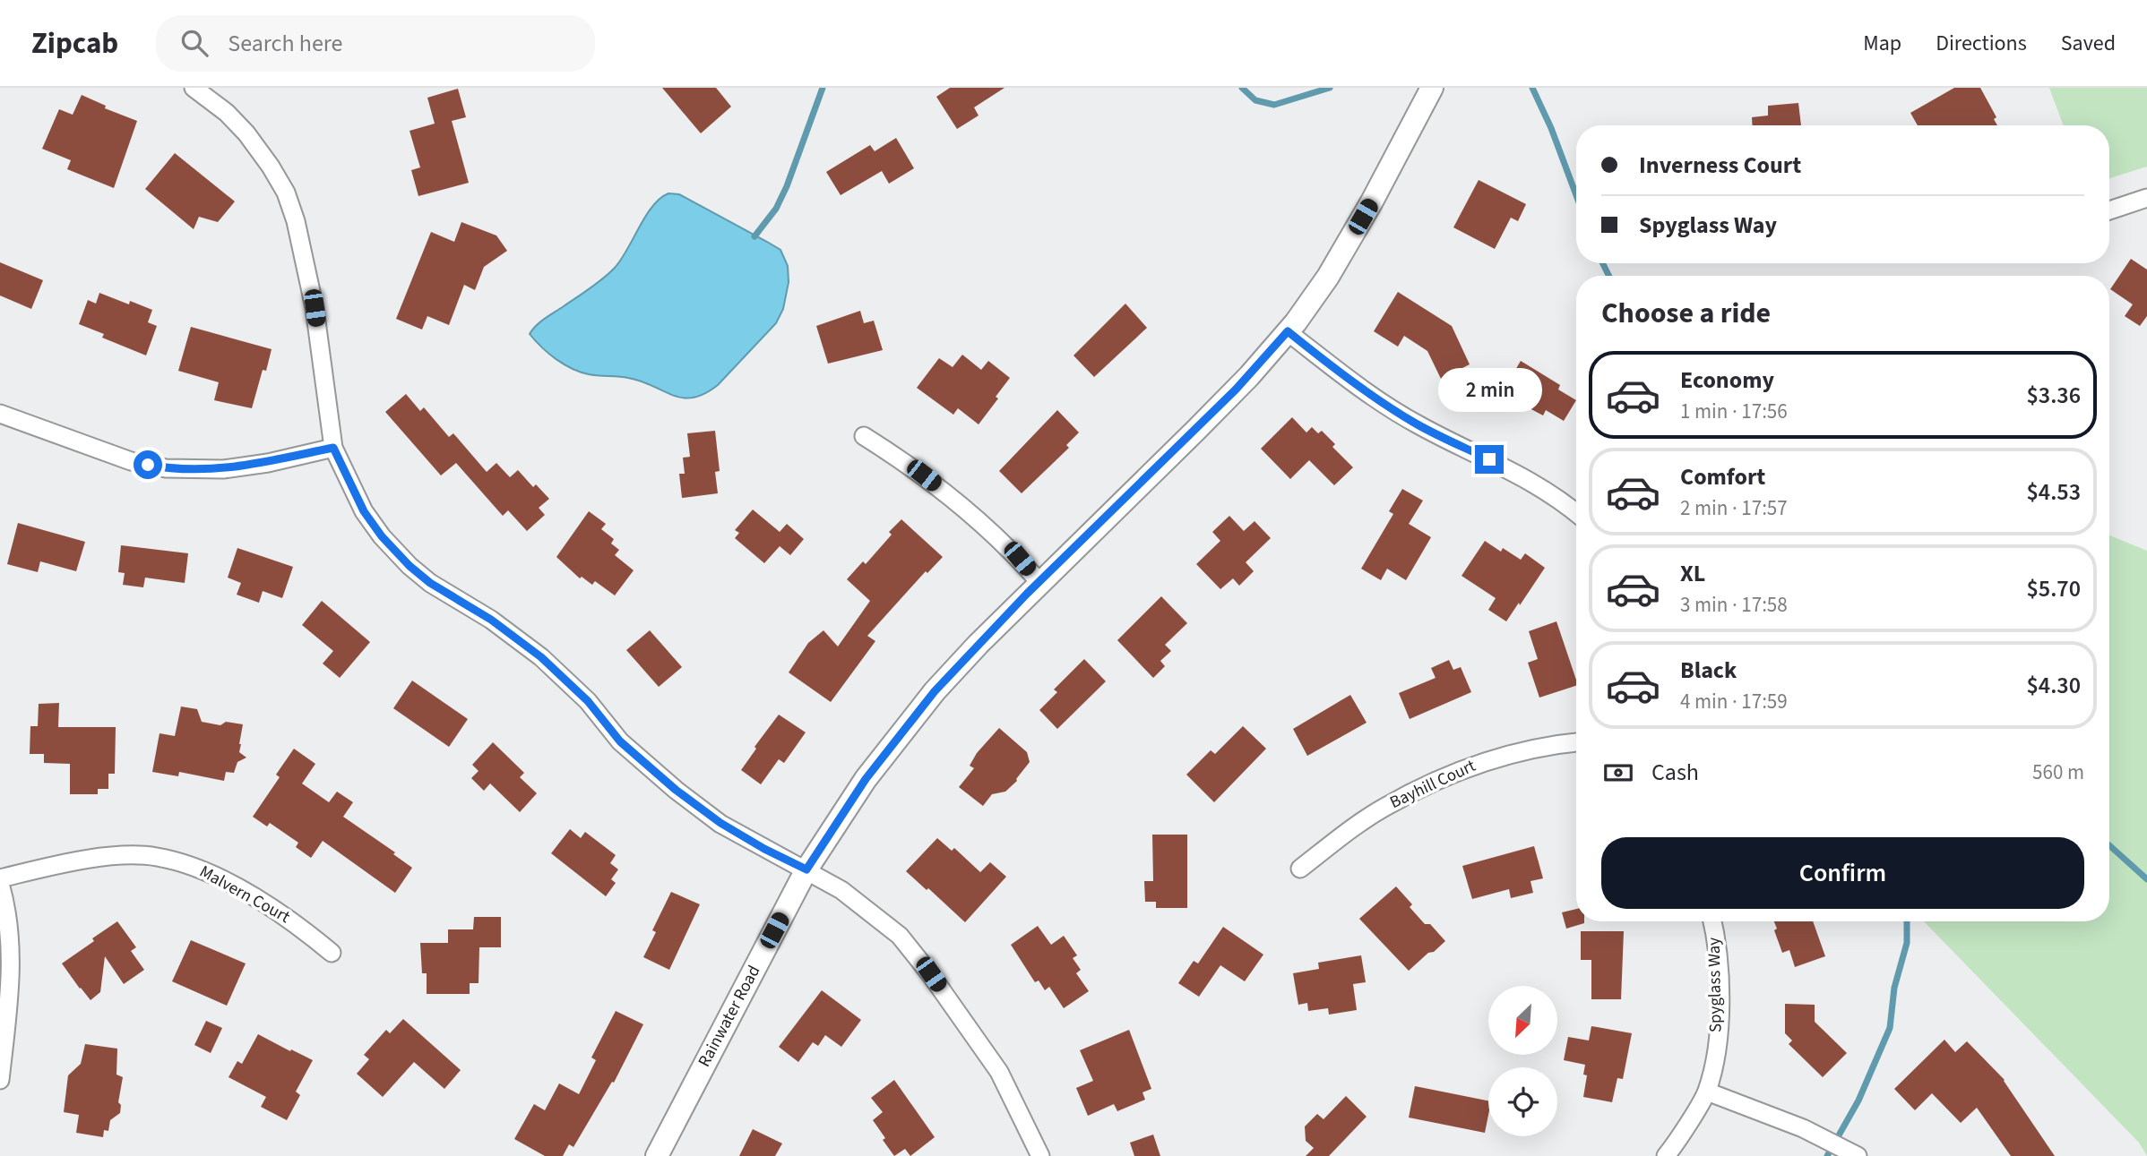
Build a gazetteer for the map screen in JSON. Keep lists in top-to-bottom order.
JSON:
{
  "streets": {
    "street": [
      "Bayhill Court",
      "Malvern Court",
      "Spyglass Way",
      "Rainwater Road"
    ]
  },
  "north": "bottom left",
  "page": {
    "header": "Zipcab",
    "search": "Search here",
    "nav": ["Map", "Directions", "Saved"],
    "banner": ["Inverness Court", "Spyglass Way"],
    "heading": "Choose a ride",
    "list": [
      {
        "name": "Economy",
        "note": "1 min · 17:56",
        "value": "$3.36"
      },
      {
        "name": "Comfort",
        "note": "2 min · 17:57",
        "value": "$4.53"
      },
      {
        "name": "XL",
        "note": "3 min · 17:58",
        "value": "$5.70"
      },
      {
        "name": "Black",
        "note": "4 min · 17:59",
        "value": "$4.30"
      }
    ],
    "bubble": "2 min",
    "pay": ["Cash", "560 m"],
    "buttons": "Confirm"
  }
}
